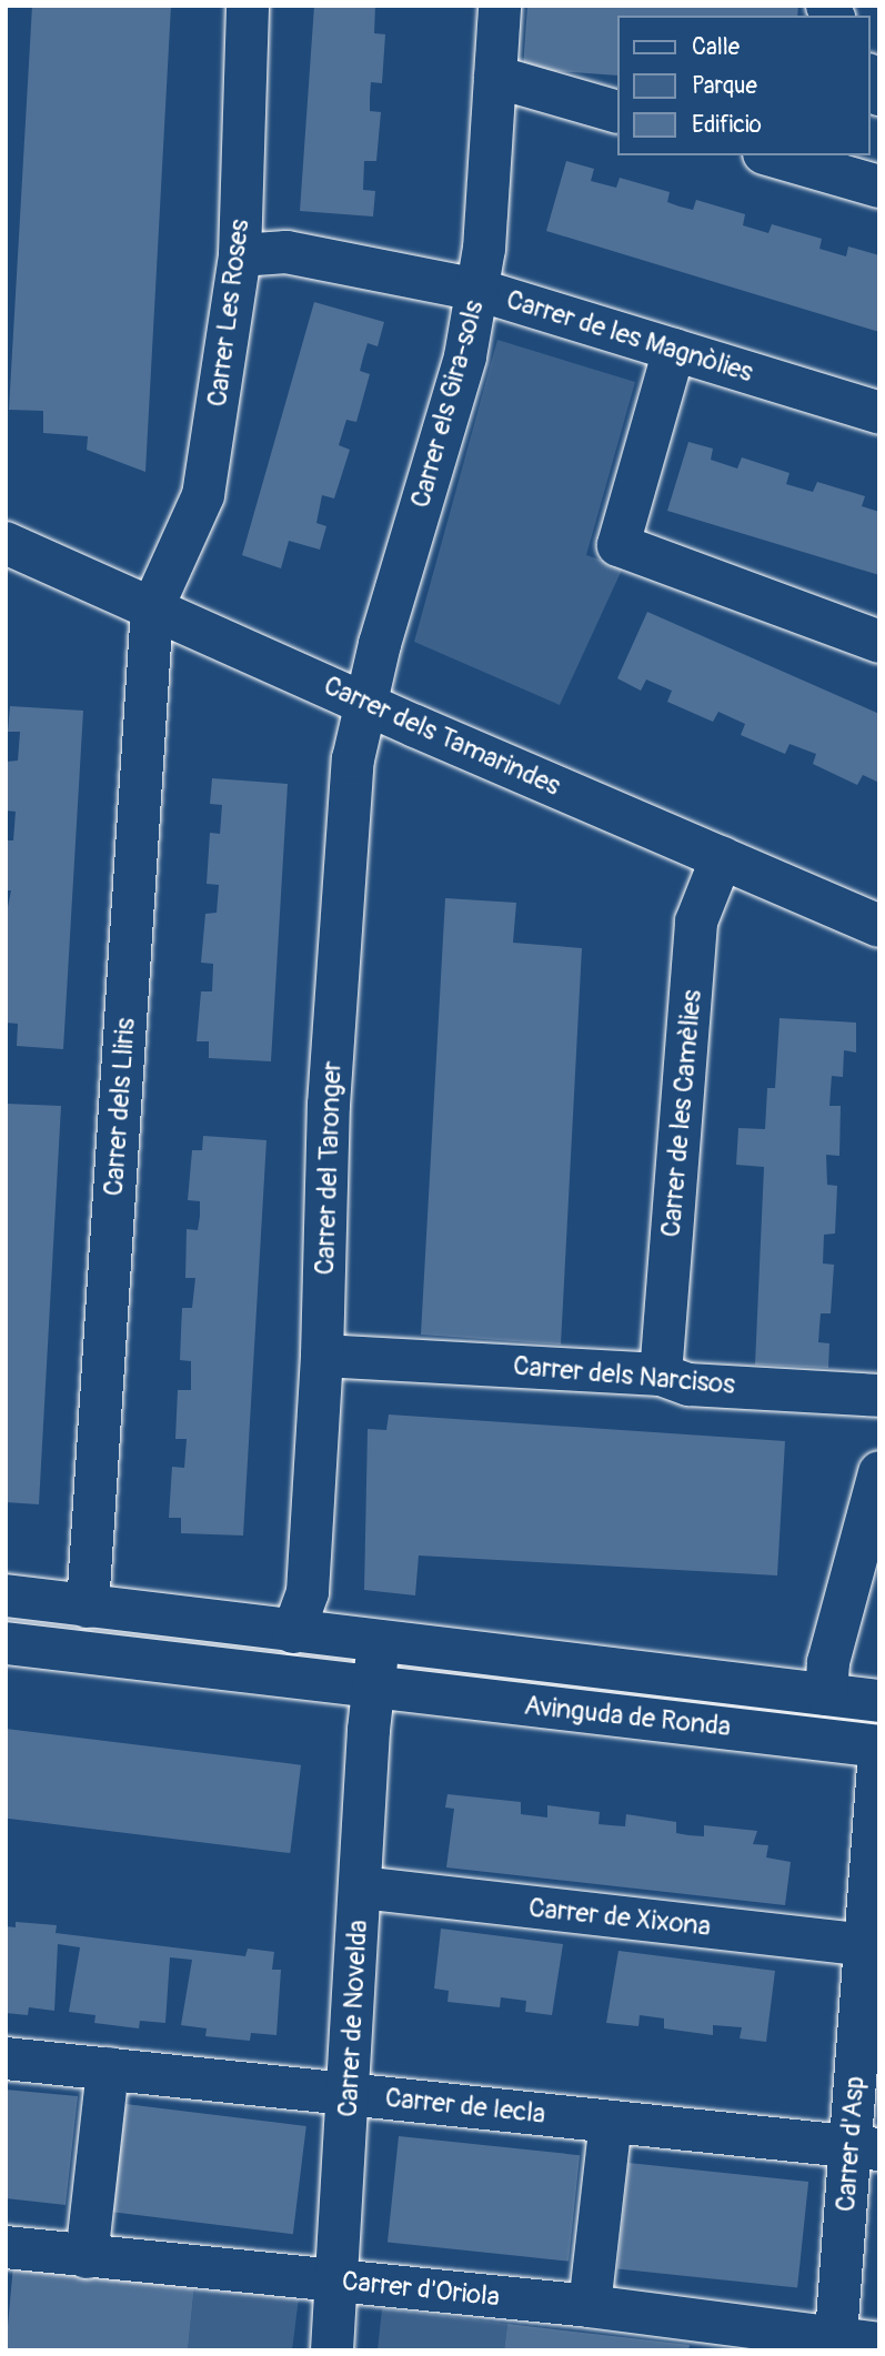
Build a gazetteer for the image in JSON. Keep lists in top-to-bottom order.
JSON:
{
  "streets": {
    "street": [
      "Carrer Les Roses",
      "Carrer de les Magnòlies",
      "Carrer els Gira-sols",
      "Carrer dels Tamarindes",
      "Carrer dels Lliris",
      "Carrer de les Camèlies",
      "Carrer del Taronger",
      "Carrer dels Narcisos",
      "Avinguda de Ronda",
      "Carrer de Xixona",
      "Carrer de Novelda",
      "Carrer de Iecla",
      "Carrer d'Asp",
      "Carrer d'Oriola"
    ]
  },
  "crossings": [
    ["Carrer Les Roses", "Carrer de les Magnòlies"],
    ["Carrer Les Roses", "Carrer dels Tamarindes"],
    ["Carrer Les Roses", "Carrer dels Lliris"],
    ["Carrer de les Magnòlies", "Carrer els Gira-sols"],
    ["Carrer els Gira-sols", "Carrer dels Tamarindes"],
    ["Carrer els Gira-sols", "Carrer del Taronger"],
    ["Carrer dels Tamarindes", "Carrer dels Lliris"],
    ["Carrer dels Tamarindes", "Carrer de les Camèlies"],
    ["Carrer dels Tamarindes", "Carrer del Taronger"],
    ["Carrer dels Lliris", "Avinguda de Ronda"],
    ["Carrer de les Camèlies", "Carrer dels Narcisos"],
    ["Carrer del Taronger", "Carrer dels Narcisos"],
    ["Carrer del Taronger", "Avinguda de Ronda"],
    ["Avinguda de Ronda", "Carrer de Novelda"],
    ["Avinguda de Ronda", "Carrer d'Asp"],
    ["Carrer de Xixona", "Carrer de Novelda"],
    ["Carrer de Xixona", "Carrer d'Asp"],
    ["Carrer de Novelda", "Carrer de Iecla"],
    ["Carrer de Novelda", "Carrer d'Oriola"],
    ["Carrer de Iecla", "Carrer d'Asp"],
    ["Carrer d'Asp", "Carrer d'Oriola"]
  ],
  "legend": ["Calle", "Parque", "Edificio"]
}
